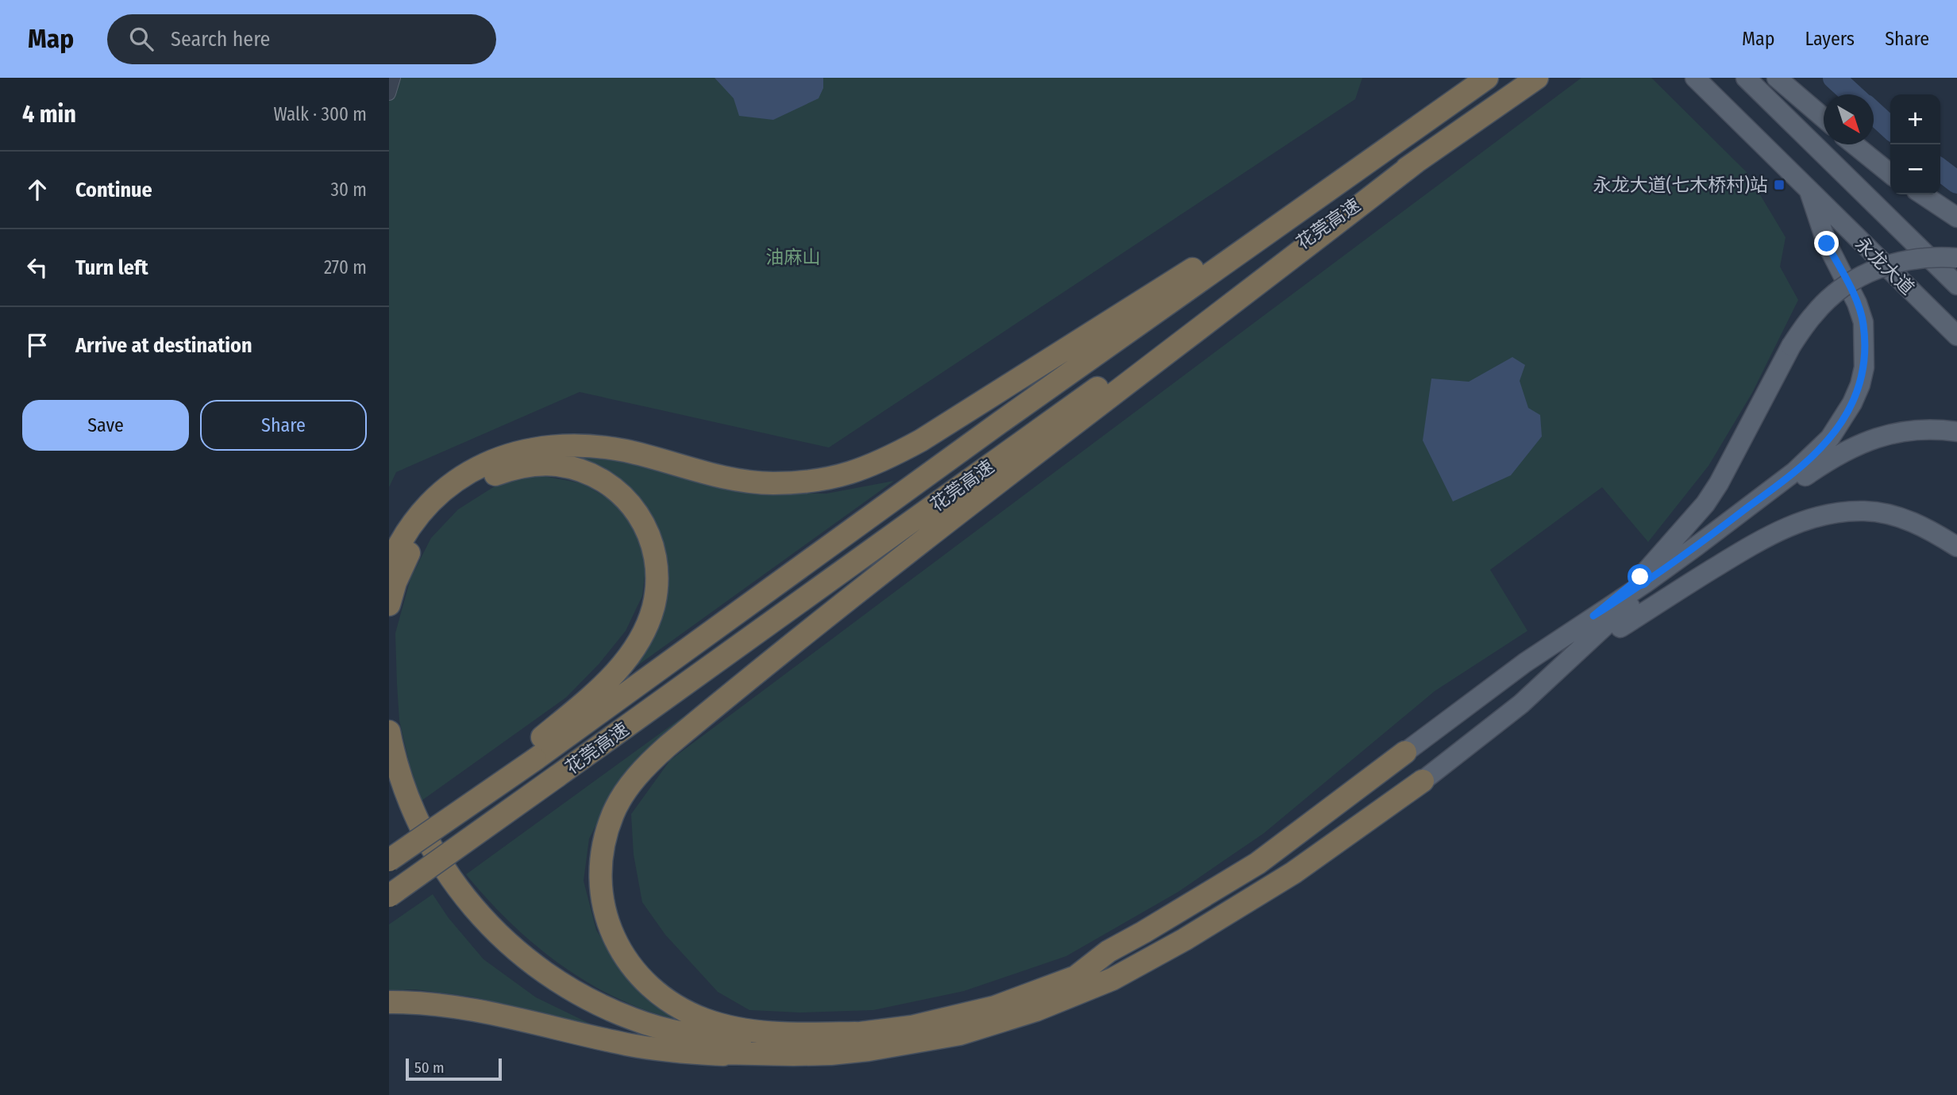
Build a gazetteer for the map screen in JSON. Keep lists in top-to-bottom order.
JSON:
{
  "streets": {
    "highway": ["花莞高速"],
    "main road": ["永龙大道"]
  },
  "parks": ["油麻山"],
  "places": {
    "transit": ["永龙大道(七木桥村)站"]
  },
  "scale_bar": "50 m",
  "north": "bottom right",
  "page": {
    "header": "Map",
    "search": "Search here",
    "nav": ["Map", "Layers", "Share"],
    "heading": ["4 min", "Walk · 300 m"],
    "map_buttons": ["+", "−"],
    "list": [
      ["Continue", "30 m"],
      ["Turn left", "270 m"],
      "Arrive at destination"
    ],
    "buttons": ["Save", "Share"],
    "scale": "50 m"
  }
}
